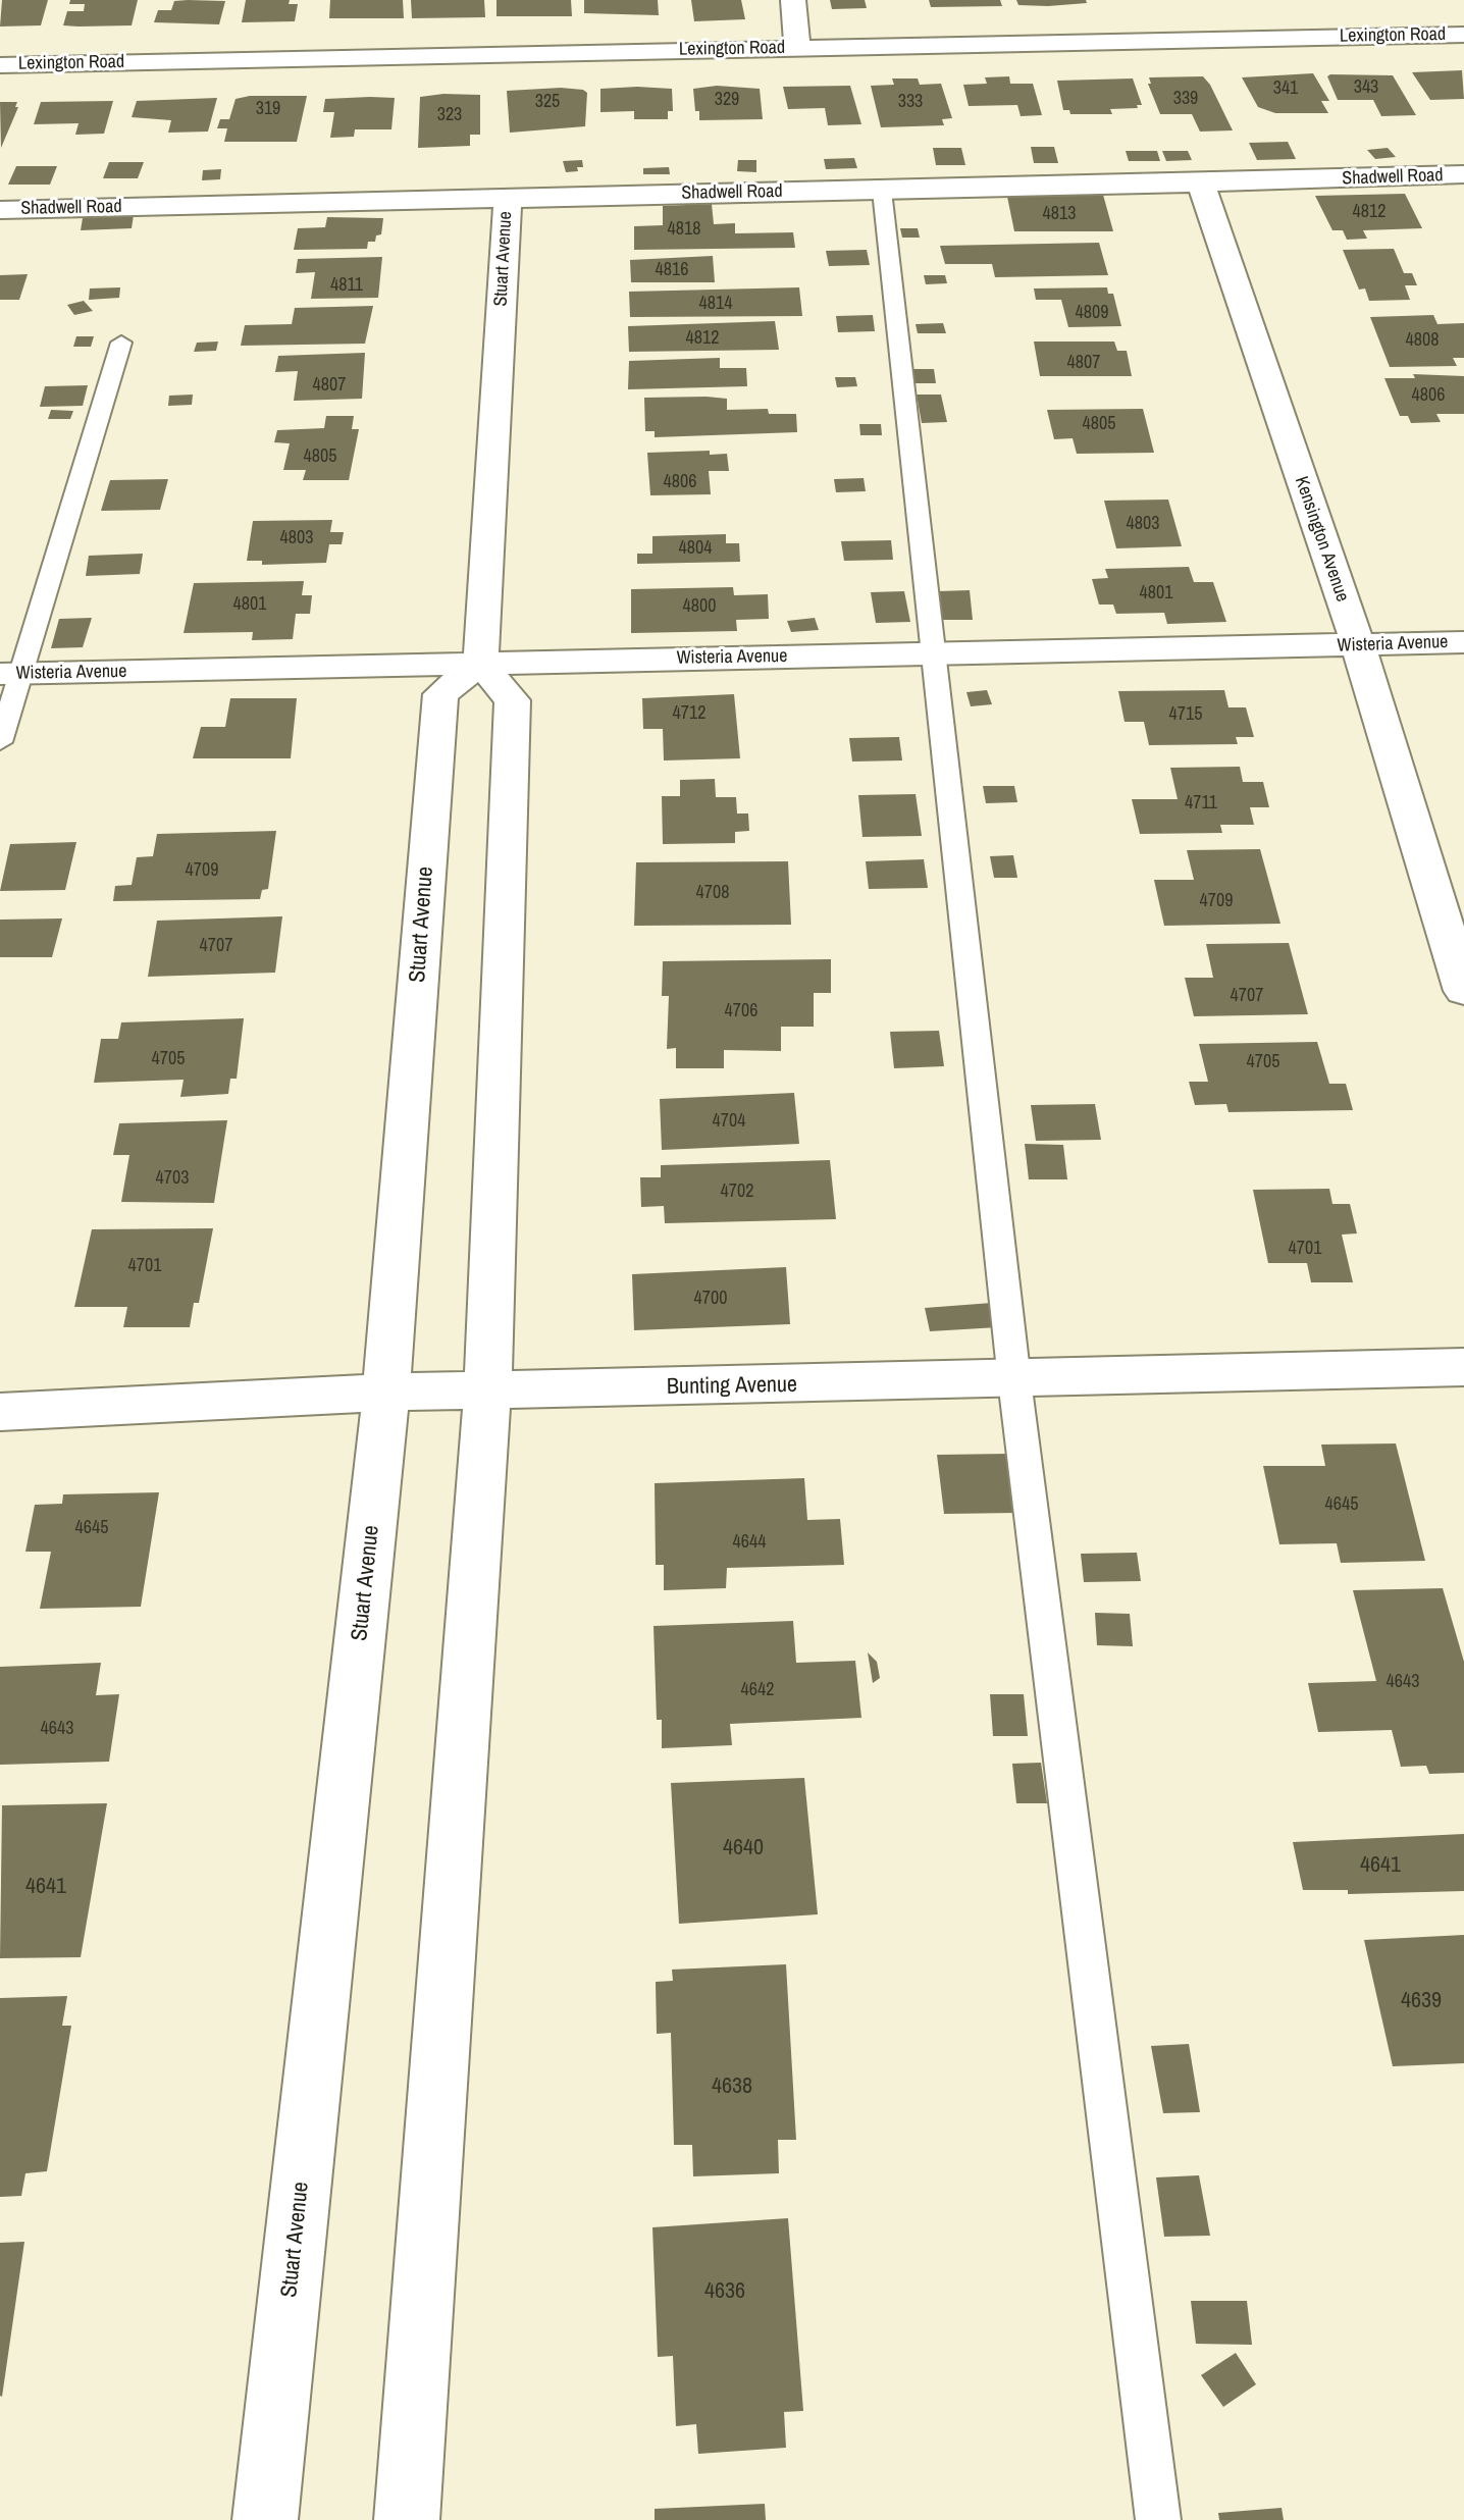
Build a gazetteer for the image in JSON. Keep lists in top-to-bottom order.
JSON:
{
  "streets": {
    "street": [
      "Lexington Road",
      "Shadwell Road",
      "Stuart Avenue",
      "Kensington Avenue",
      "Wisteria Avenue",
      "Bunting Avenue"
    ]
  },
  "crossings": [
    ["Shadwell Road", "Stuart Avenue"],
    ["Shadwell Road", "Kensington Avenue"],
    ["Stuart Avenue", "Wisteria Avenue"],
    ["Stuart Avenue", "Bunting Avenue"],
    ["Kensington Avenue", "Wisteria Avenue"]
  ],
  "house_numbers": [
    "343",
    "341",
    "339",
    "329",
    "325",
    "333",
    "319",
    "323",
    "4812",
    "4813",
    "4818",
    "4816",
    "4811",
    "4814",
    "4809",
    "4812",
    "4808",
    "4807",
    "4807",
    "4806",
    "4805",
    "4805",
    "4806",
    "4803",
    "4803",
    "4804",
    "4801",
    "4801",
    "4800",
    "4712",
    "4715",
    "4711",
    "4709",
    "4708",
    "4709",
    "4707",
    "4707",
    "4706",
    "4705",
    "4705",
    "4704",
    "4703",
    "4702",
    "4701",
    "4701",
    "4700",
    "4645",
    "4645",
    "4644",
    "4643",
    "4642",
    "4643",
    "4640",
    "4641",
    "4641",
    "4639",
    "4638",
    "4636"
  ]
}
